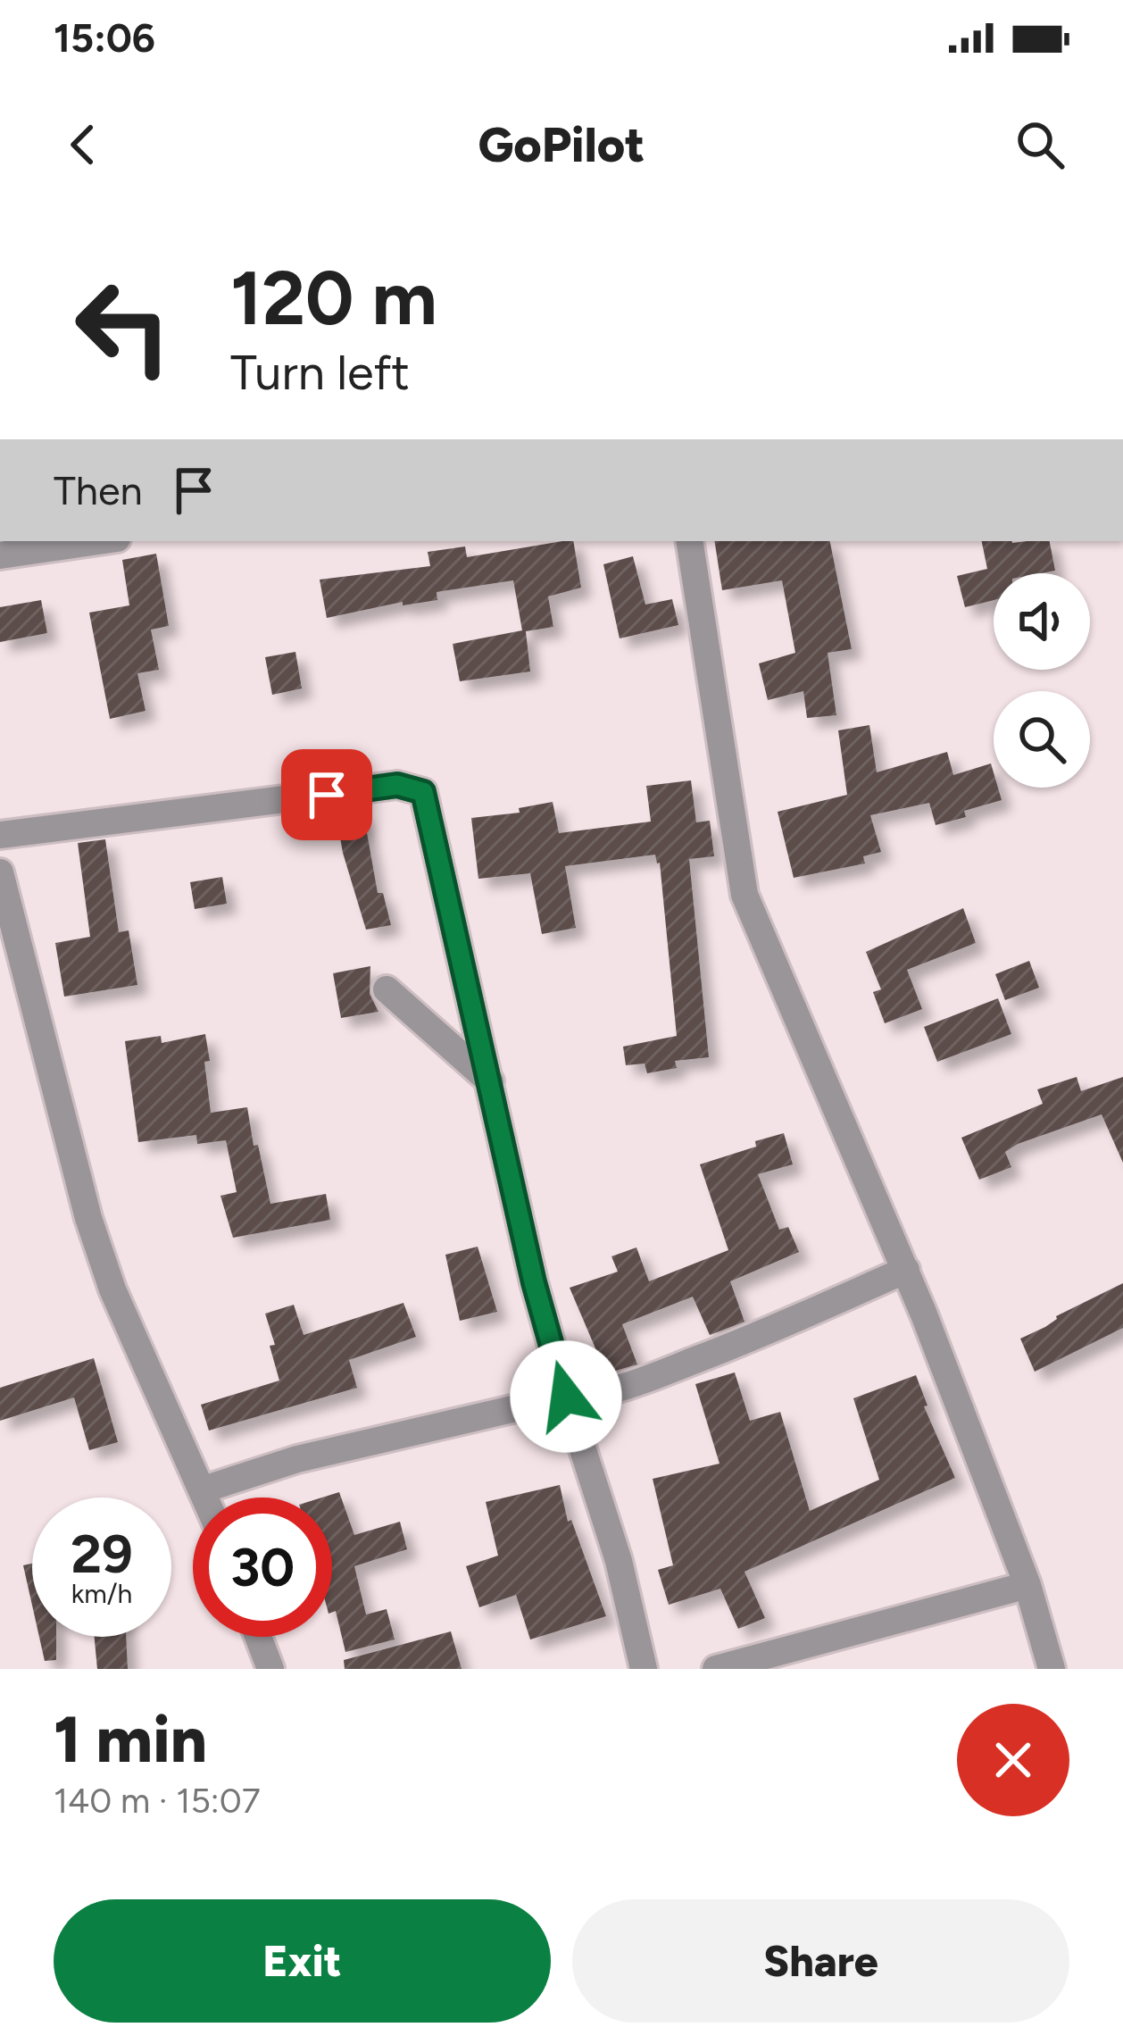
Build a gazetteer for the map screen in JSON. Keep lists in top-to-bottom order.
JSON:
{
  "page": {
    "status": "15:06",
    "header": "GoPilot",
    "turn": ["120 m", "Turn left"],
    "then": "Then",
    "speed": "29 km/h",
    "limit": "30",
    "heading": ["1 min", "140 m · 15:07"],
    "buttons": ["Exit", "Share"]
  }
}
